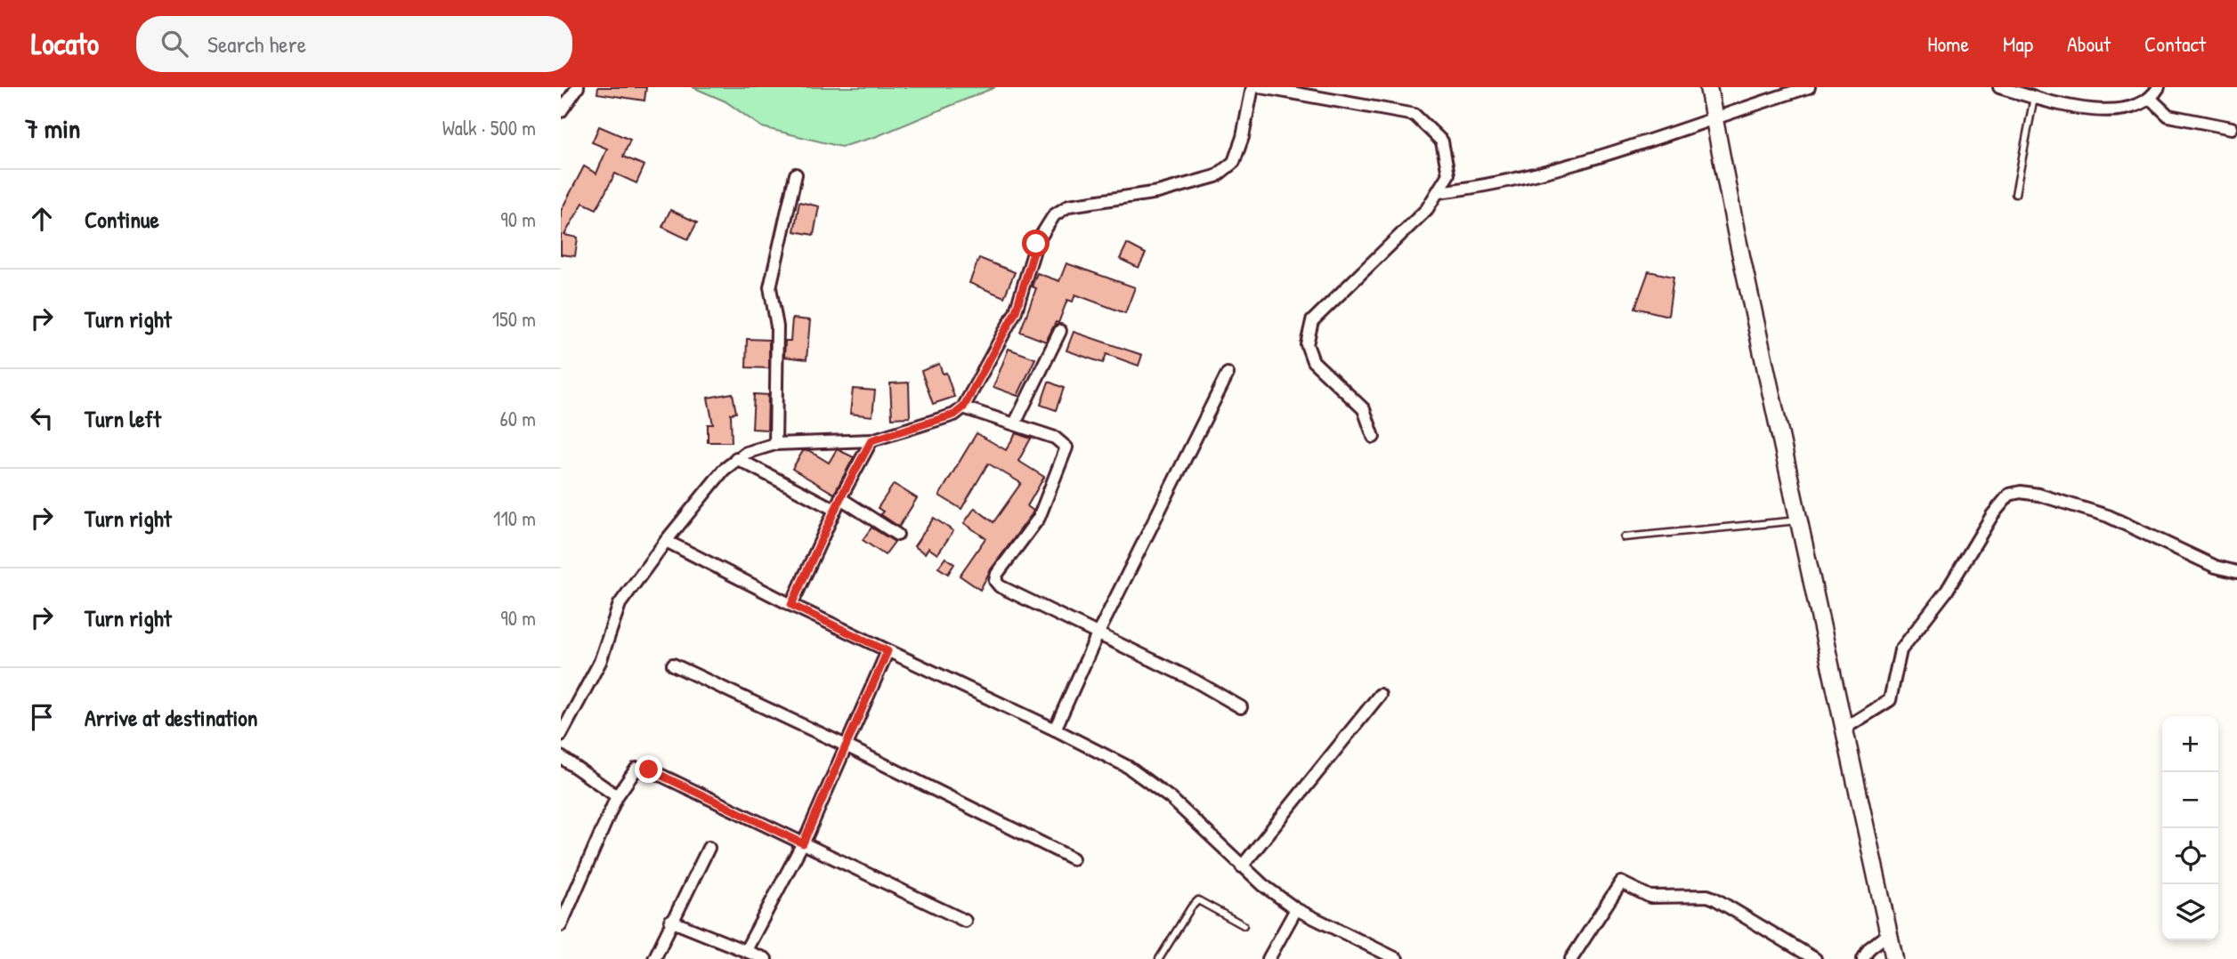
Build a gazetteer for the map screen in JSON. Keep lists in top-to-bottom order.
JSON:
{
  "page": {
    "header": "Locato",
    "search": "Search here",
    "nav": [
      "Home",
      "Map",
      "About",
      "Contact"
    ],
    "heading": ["7 min", "Walk · 500 m"],
    "list": [
      ["Continue", "90 m"],
      ["Turn right", "150 m"],
      ["Turn left", "60 m"],
      ["Turn right", "110 m"],
      ["Turn right", "90 m"],
      "Arrive at destination"
    ],
    "map_buttons": ["+", "−"]
  }
}
